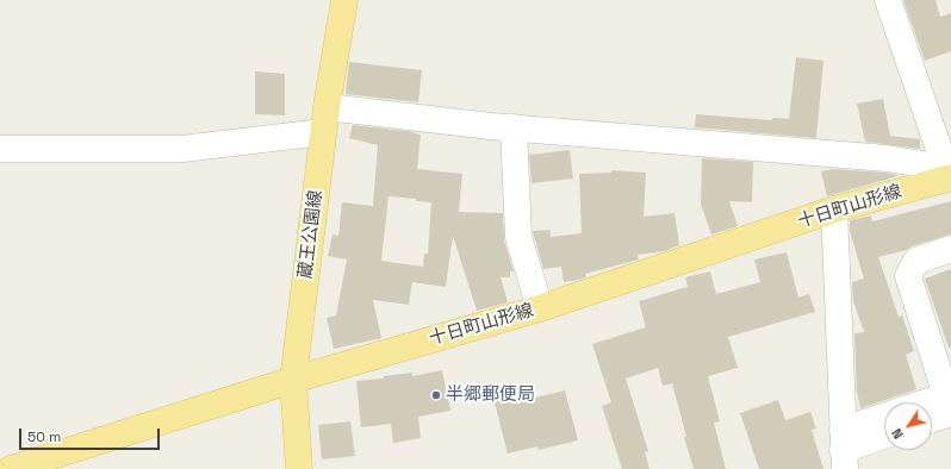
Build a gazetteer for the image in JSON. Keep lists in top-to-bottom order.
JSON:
{
  "streets": {
    "main road": ["十日町山形線", "蔵王公園線"]
  },
  "crossings": [
    ["十日町山形線", "蔵王公園線"]
  ],
  "places": ["半郷郵便局"],
  "scale_bar": "50 m",
  "north": "bottom left"
}
